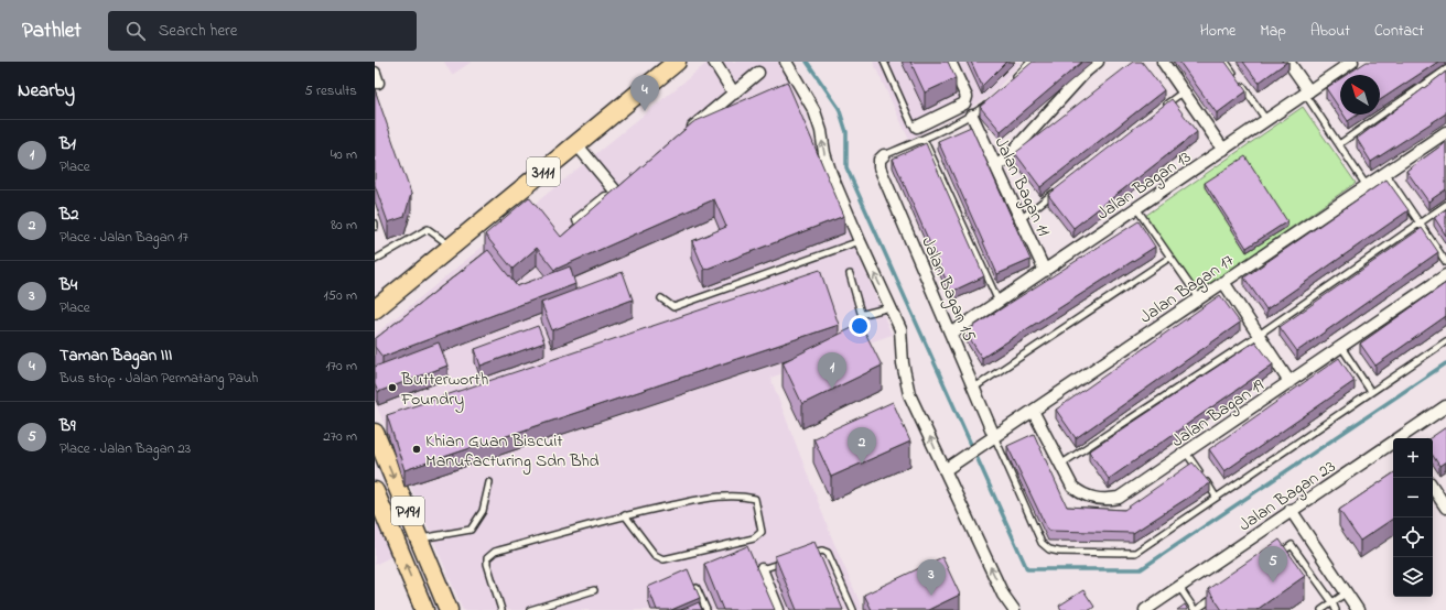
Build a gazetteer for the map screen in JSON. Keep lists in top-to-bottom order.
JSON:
{
  "streets": {
    "main road": ["3111", "P191"],
    "street": [
      "Jalan Bagan 13",
      "Jalan Bagan 11",
      "Jalan Bagan 17",
      "Jalan Bagan 15",
      "Jalan Bagan 19",
      "Jalan Bagan 23"
    ]
  },
  "crossings": [
    ["Jalan Bagan 13", "Jalan Bagan 11"],
    ["Jalan Bagan 13", "Jalan Bagan 15"],
    ["Jalan Bagan 17", "Jalan Bagan 15"],
    ["Jalan Bagan 17", "Jalan Bagan 19"]
  ],
  "places": ["Butterworth Foundry", "Khian Guan Biscuit Manufacturing Sdn Bhd"],
  "north": "top left",
  "page": {
    "header": "Pathlet",
    "search": "Search here",
    "nav": [
      "Home",
      "Map",
      "About",
      "Contact"
    ],
    "heading": ["Nearby", "5 results"],
    "pins": [
      "4",
      "1",
      "2",
      "5",
      "3"
    ],
    "list": [
      {
        "mark": "1",
        "name": "B1",
        "note": "Place",
        "value": "40 m"
      },
      {
        "mark": "2",
        "name": "B2",
        "note": "Place · Jalan Bagan 17",
        "value": "80 m"
      },
      {
        "mark": "3",
        "name": "B4",
        "note": "Place",
        "value": "150 m"
      },
      {
        "mark": "4",
        "name": "Taman Bagan III",
        "note": "Bus stop · Jalan Permatang Pauh",
        "value": "170 m"
      },
      {
        "mark": "5",
        "name": "B9",
        "note": "Place · Jalan Bagan 23",
        "value": "270 m"
      }
    ],
    "map_buttons": ["+", "−"]
  }
}
